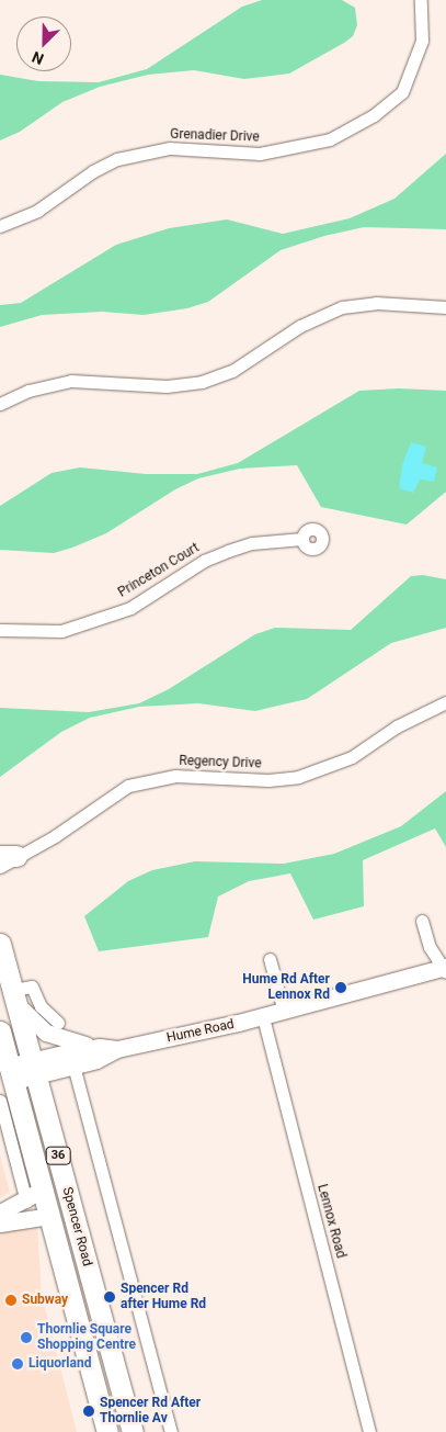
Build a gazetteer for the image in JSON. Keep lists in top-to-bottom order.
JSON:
{
  "streets": {
    "main road": ["36", "Spencer Road"],
    "street": [
      "Grenadier Drive",
      "Princeton Court",
      "Regency Drive",
      "Hume Road",
      "Lennox Road"
    ]
  },
  "crossings": [
    ["Hume Road", "Lennox Road"],
    ["Hume Road", "Spencer Road"]
  ],
  "places": [
    "Hume Rd After Lennox Rd",
    "Spencer Rd after Hume Rd",
    "Subway",
    "Thornlie Square Shopping Centre",
    "Liquorland",
    "Spencer Rd After Thornlie Av"
  ],
  "north": "bottom left"
}
